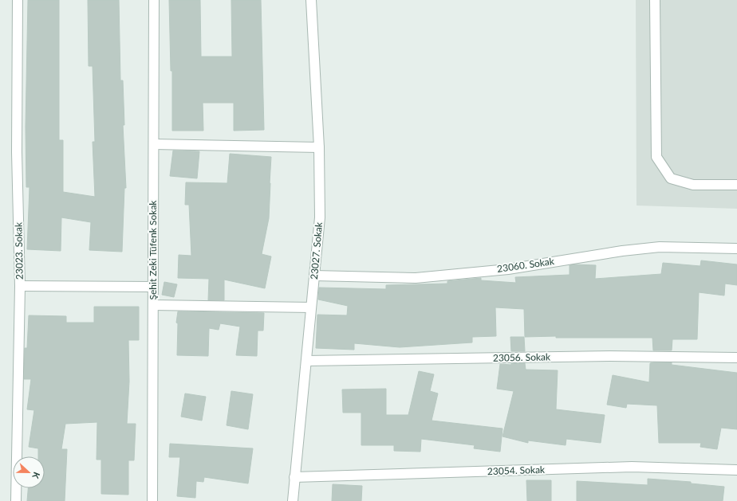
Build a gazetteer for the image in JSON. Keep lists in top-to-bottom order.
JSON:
{
  "streets": {
    "street": [
      "Şehit Zeki Tüfenk Sokak",
      "23023. Sokak",
      "23027. Sokak",
      "23060. Sokak",
      "23056. Sokak",
      "23054. Sokak"
    ]
  },
  "crossings": [
    ["23027. Sokak", "23060. Sokak"],
    ["23027. Sokak", "23056. Sokak"],
    ["23027. Sokak", "23054. Sokak"]
  ],
  "north": "right"
}
